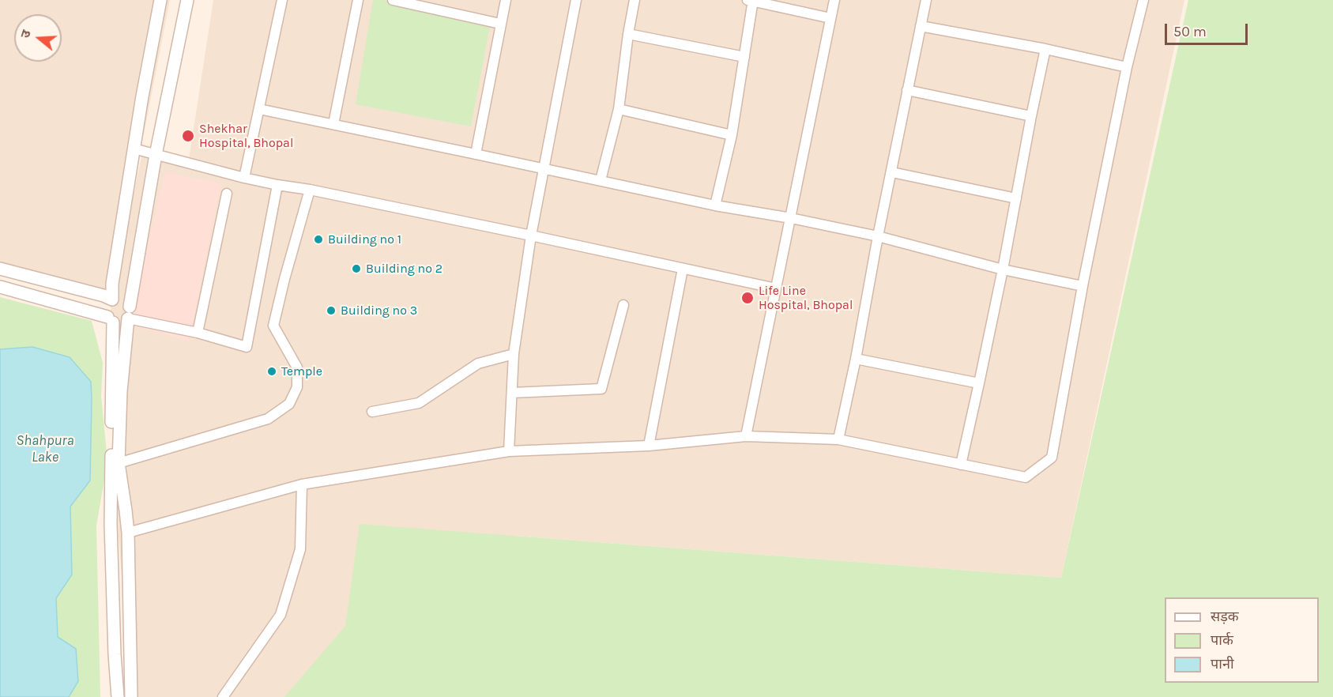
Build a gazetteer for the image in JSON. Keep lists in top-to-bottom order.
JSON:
{
  "water": ["Shahpura Lake"],
  "places": [
    "Shekhar Hospital, Bhopal",
    "Building no 1",
    "Building no 2",
    "Life Line Hospital, Bhopal",
    "Building no 3",
    "Temple"
  ],
  "legend": ["सड़क", "पार्क", "पानी"],
  "scale_bar": "50 m",
  "north": "left"
}
